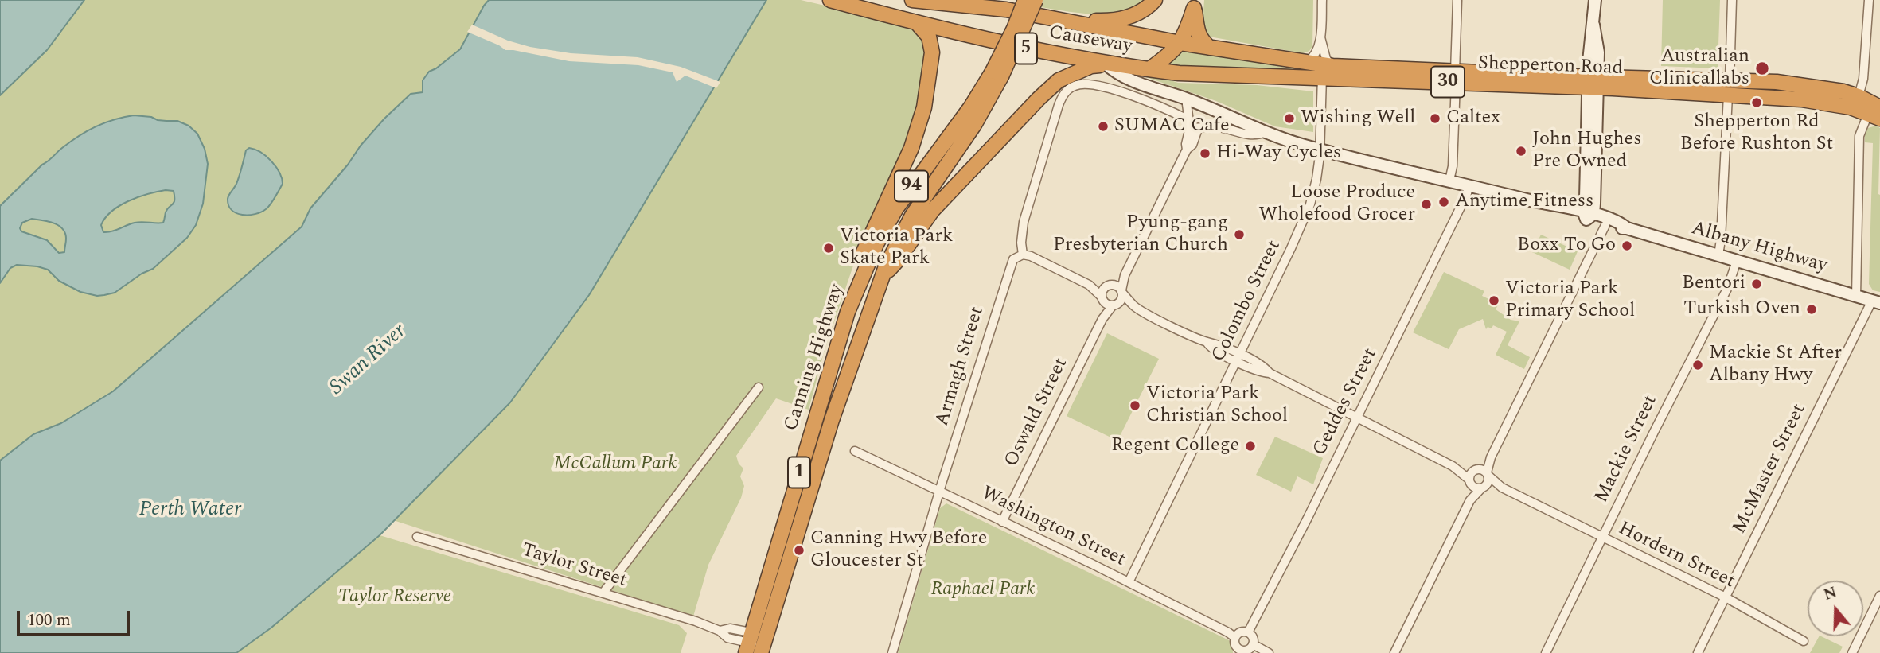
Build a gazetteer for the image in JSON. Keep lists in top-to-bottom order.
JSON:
{
  "streets": {
    "highway": [
      "Causeway",
      "5",
      "Shepperton Road",
      "30",
      "94",
      "Canning Highway",
      "1"
    ],
    "main road": ["Albany Highway"],
    "street": [
      "Colombo Street",
      "Armagh Street",
      "Geddes Street",
      "Oswald Street",
      "Mackie Street",
      "McMaster Street",
      "Washington Street",
      "Hordern Street",
      "Taylor Street"
    ]
  },
  "crossings": [
    ["Causeway", "Shepperton Road"],
    ["Causeway", "Albany Highway"],
    ["Shepperton Road", "Colombo Street"],
    ["94", "Canning Highway"],
    ["94", "1"],
    ["Albany Highway", "Colombo Street"],
    ["Albany Highway", "Geddes Street"],
    ["Albany Highway", "Mackie Street"],
    ["Albany Highway", "McMaster Street"],
    ["Colombo Street", "Washington Street"],
    ["Canning Highway", "1"],
    ["Canning Highway", "Taylor Street"],
    ["Armagh Street", "Washington Street"],
    ["Oswald Street", "Washington Street"],
    ["Mackie Street", "Hordern Street"],
    ["McMaster Street", "Hordern Street"]
  ],
  "water": ["Swan River", "Perth Water"],
  "parks": ["McCallum Park", "Raphael Park", "Taylor Reserve"],
  "places": [
    "Australian Clinicallabs",
    "Shepperton Rd Before Rushton St",
    "Wishing Well",
    "Caltex",
    "SUMAC Cafe",
    "John Hughes Pre Owned",
    "Hi-Way Cycles",
    "Anytime Fitness",
    "Loose Produce Wholefood Grocer",
    "Pyung-gang Presbyterian Church",
    "Boxx To Go",
    "Victoria Park Skate Park",
    "Bentori",
    "Victoria Park Primary School",
    "Turkish Oven",
    "Mackie St After Albany Hwy",
    "Victoria Park Christian School",
    "Regent College",
    "Canning Hwy Before Gloucester St"
  ],
  "scale_bar": "100 m",
  "north": "top"
}
